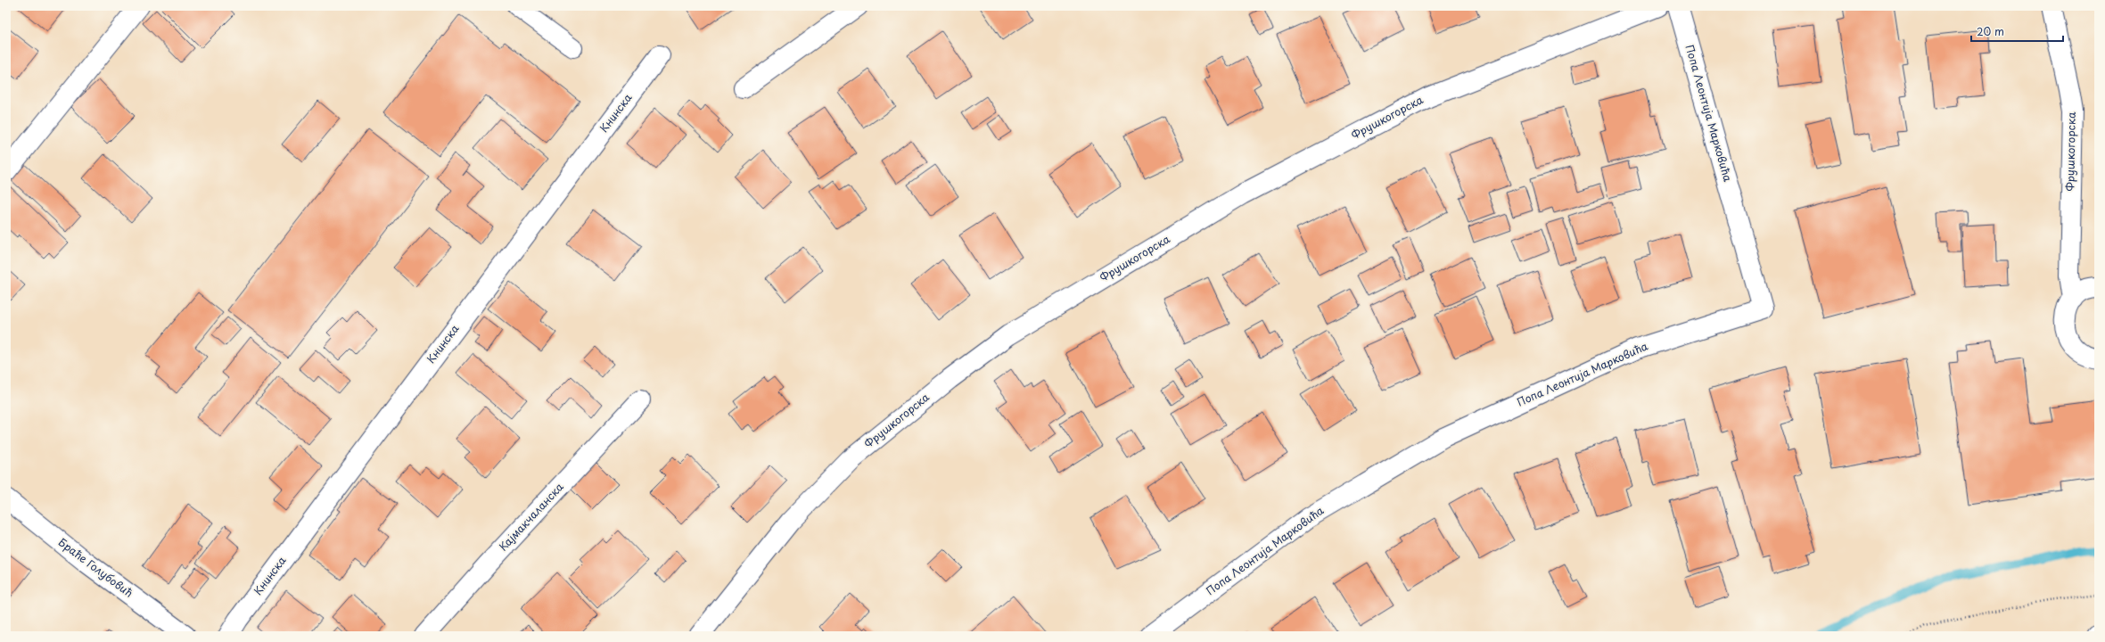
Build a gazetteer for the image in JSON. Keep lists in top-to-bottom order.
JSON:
{
  "streets": {
    "street": [
      "Книнска",
      "Попа Леонтија Марковића",
      "Фрушкогорска",
      "Кајмакчаланска",
      "Браће Голубовић"
    ]
  },
  "scale_bar": "20 m"
}
